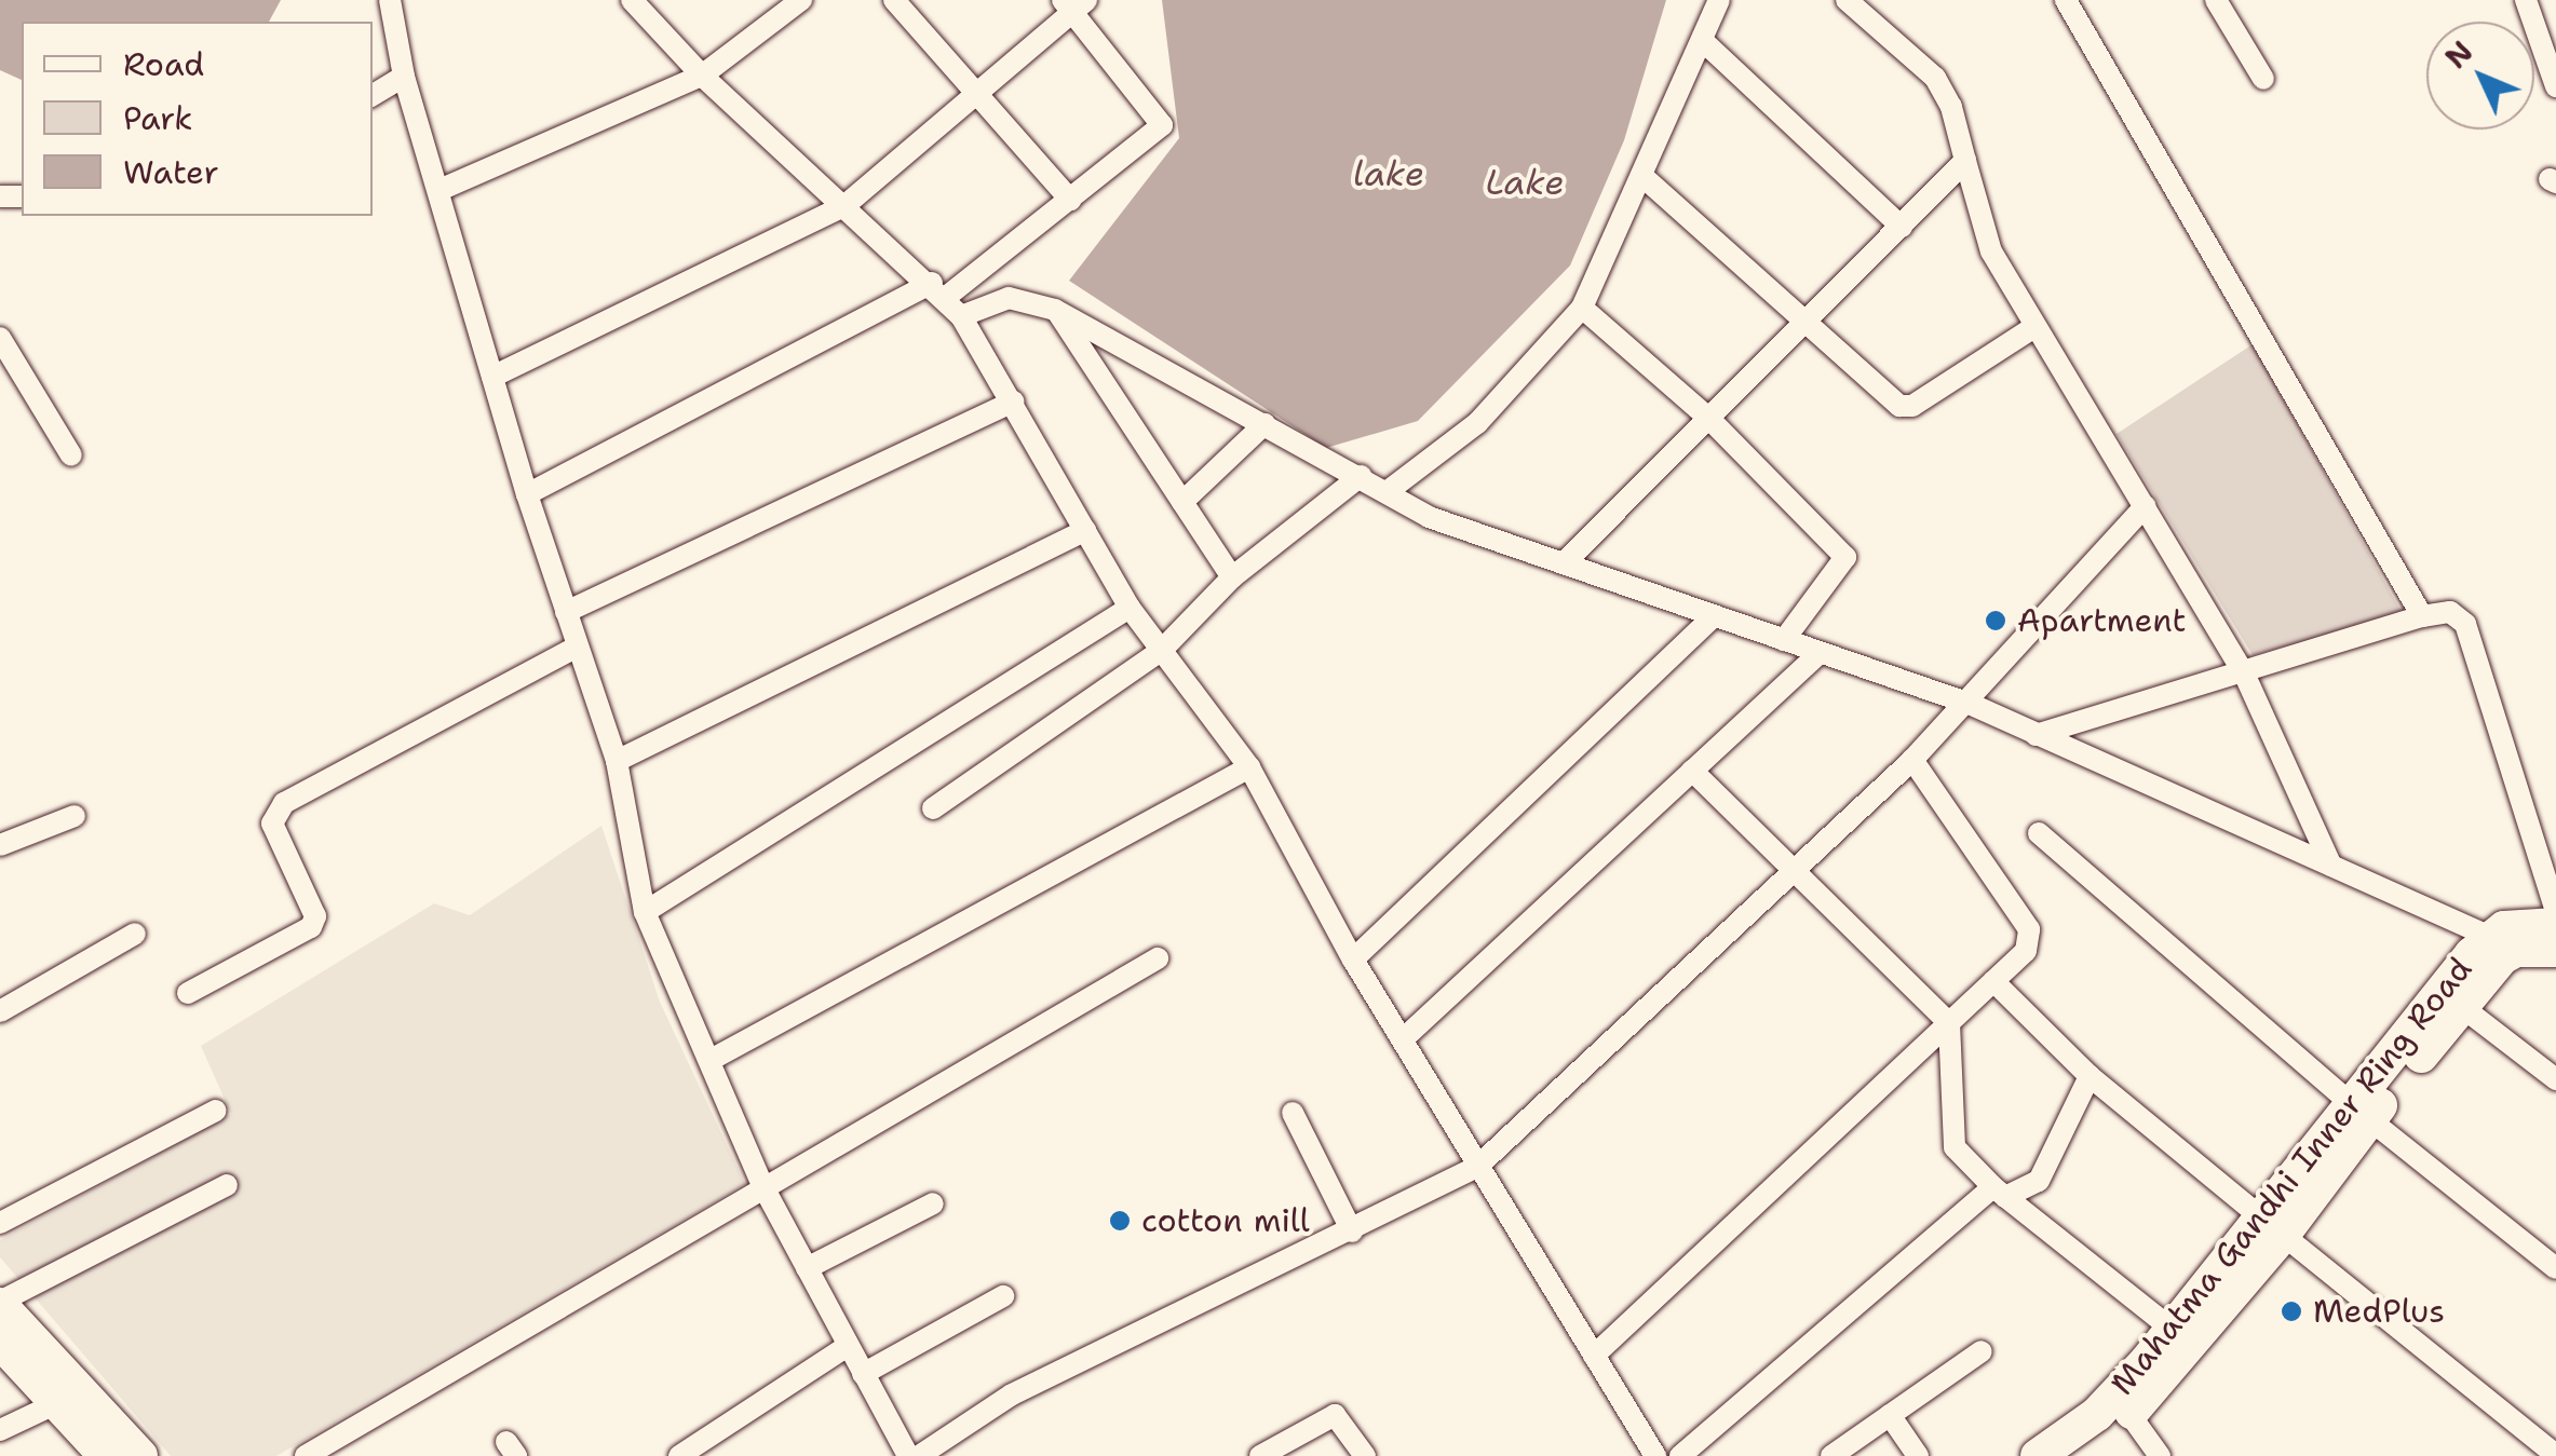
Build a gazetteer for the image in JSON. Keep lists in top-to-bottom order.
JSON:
{
  "streets": {
    "main road": ["Mahatma Gandhi Inner Ring Road"]
  },
  "water": ["lake", "Lake"],
  "places": ["Apartment", "cotton mill", "MedPlus"],
  "legend": ["Road", "Park", "Water"],
  "north": "top left"
}
